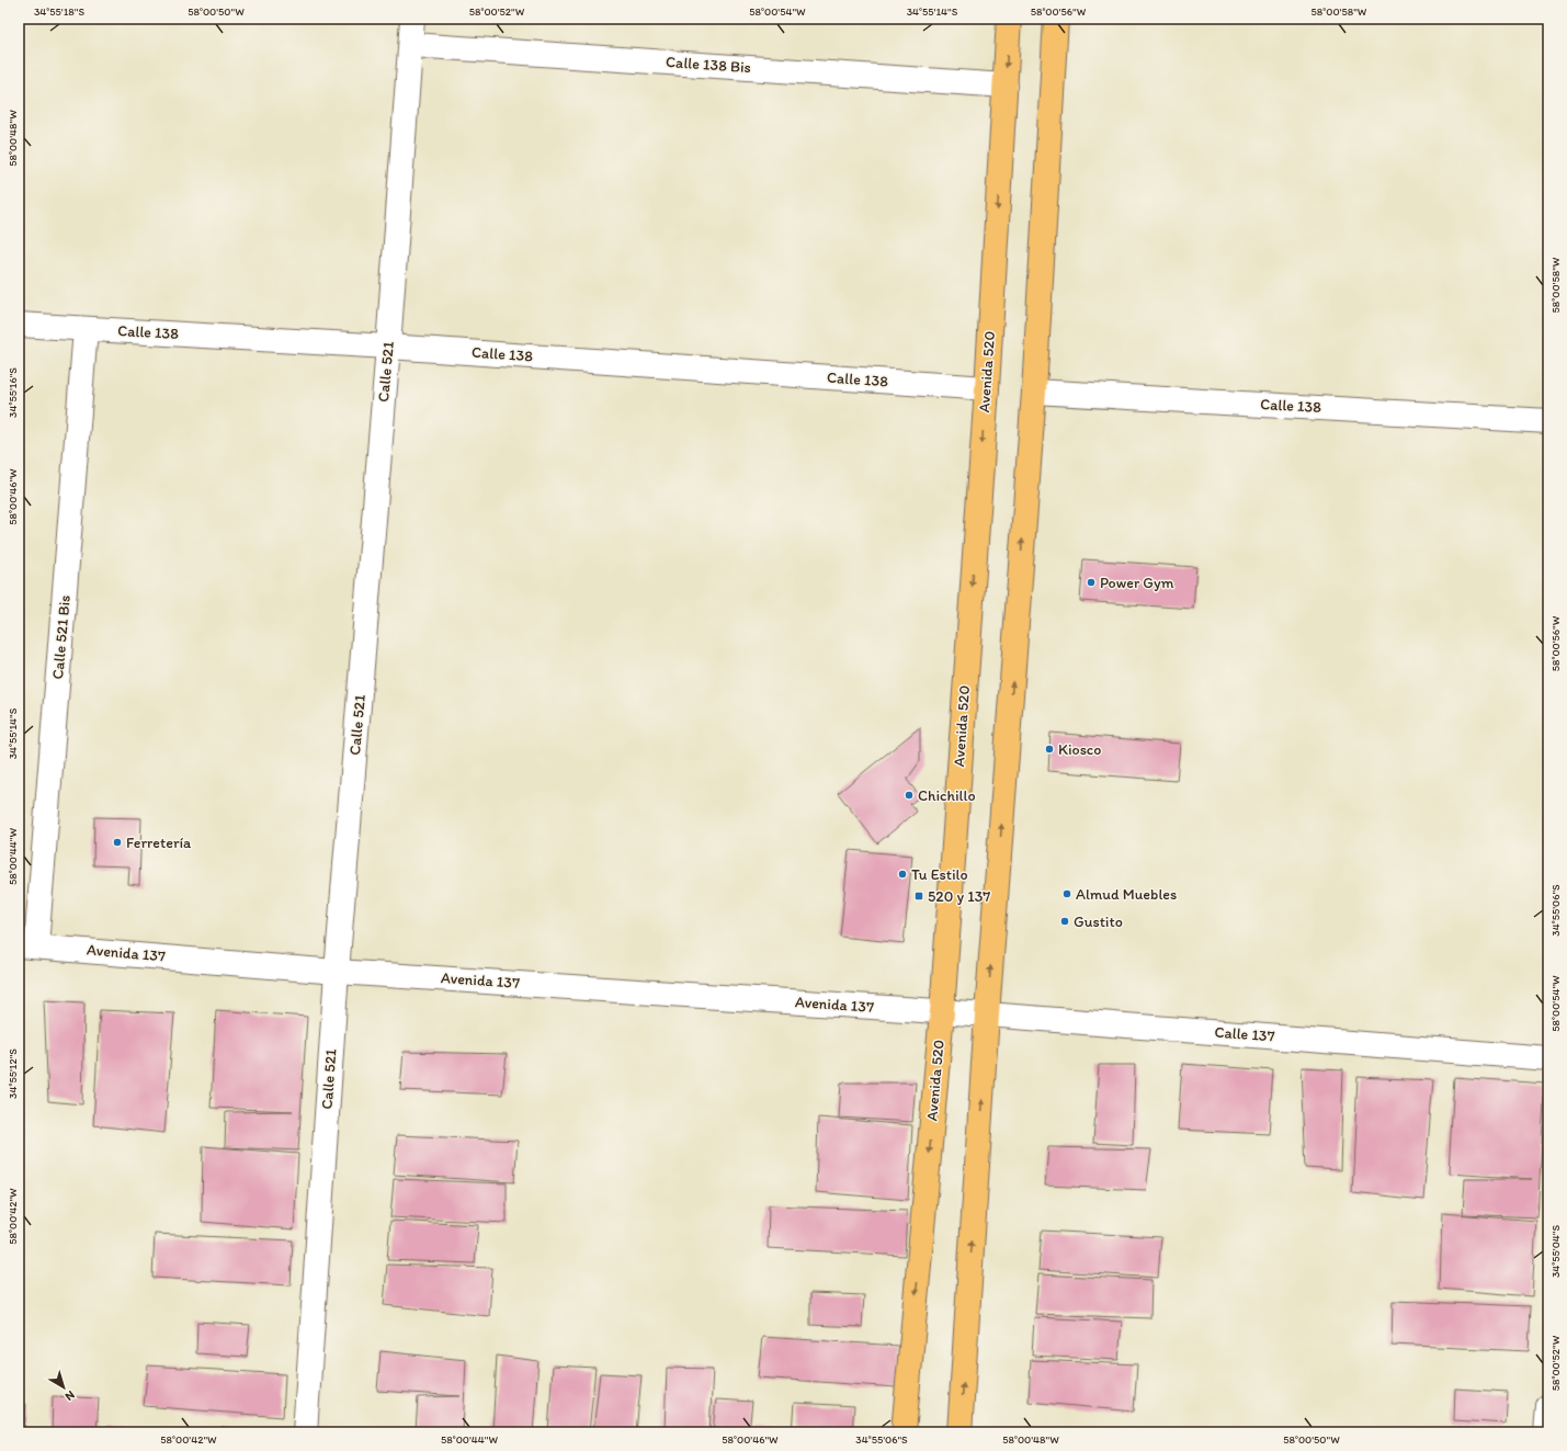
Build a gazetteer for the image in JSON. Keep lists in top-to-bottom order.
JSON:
{
  "streets": {
    "main road": ["Avenida 520"],
    "street": [
      "Calle 138 Bis",
      "Calle 138",
      "Calle 521",
      "Calle 521 Bis",
      "Avenida 137",
      "Calle 137"
    ]
  },
  "crossings": [
    ["Calle 138 Bis", "Calle 521"],
    ["Calle 138 Bis", "Avenida 520"],
    ["Calle 138", "Calle 521"],
    ["Calle 138", "Avenida 520"],
    ["Calle 138", "Calle 521 Bis"],
    ["Calle 521", "Avenida 137"],
    ["Avenida 520", "Avenida 137"],
    ["Avenida 520", "Calle 137"],
    ["Calle 521 Bis", "Avenida 137"],
    ["Avenida 137", "Calle 137"]
  ],
  "places": {
    "other": [
      "Power Gym",
      "Kiosco",
      "Chichillo",
      "Ferretería",
      "Tu Estilo",
      "Almud Muebles",
      "Gustito"
    ],
    "transit": ["520 y 137"]
  },
  "north": "bottom right",
  "coordinates": [
    "34°55'18\"S",
    "58°00'50\"W",
    "58°00'52\"W",
    "58°00'54\"W",
    "34°55'14\"S",
    "58°00'56\"W",
    "58°00'58\"W",
    "58°00'48\"W",
    "34°55'16\"S",
    "58°00'46\"W",
    "58°00'44\"W",
    "34°55'06\"S",
    "34°55'12\"S",
    "58°00'42\"W",
    "34°55'04\"S"
  ]
}
